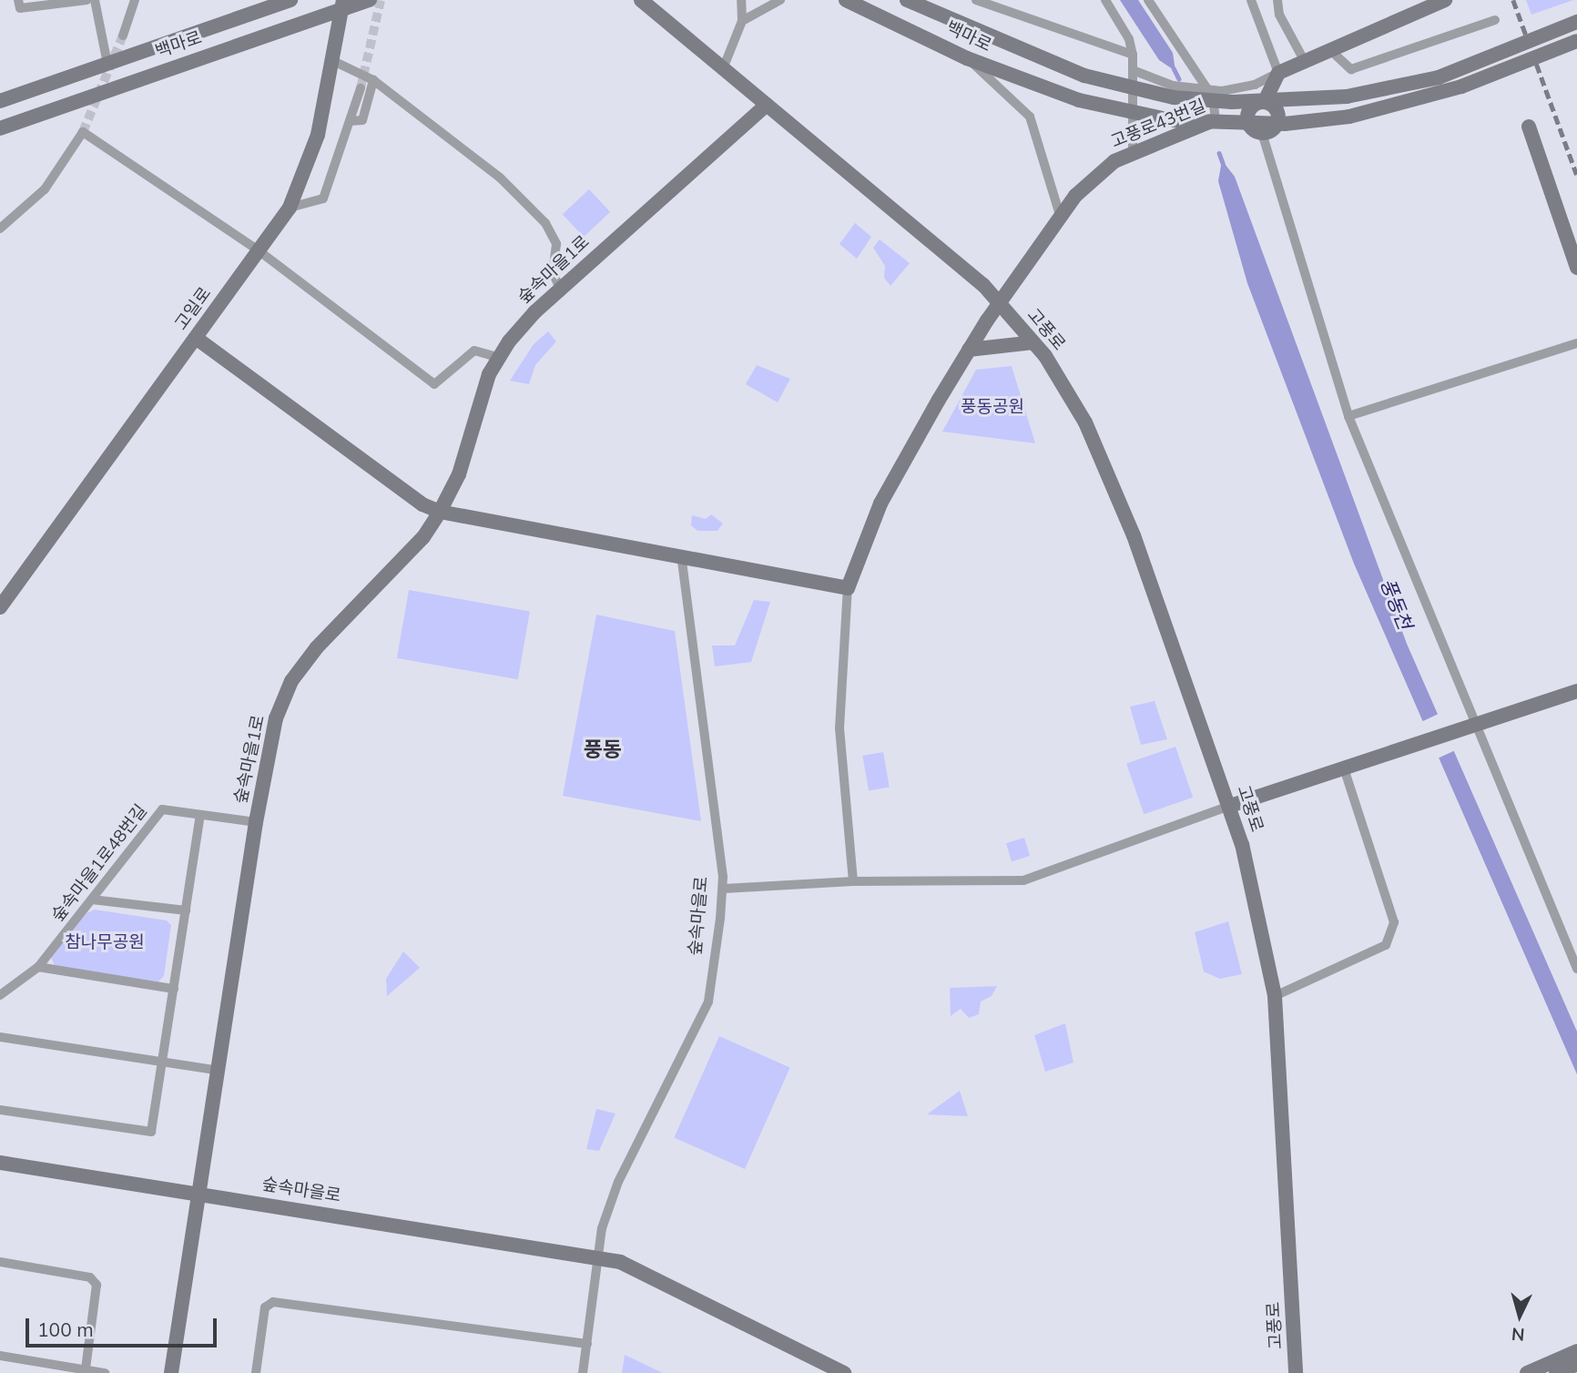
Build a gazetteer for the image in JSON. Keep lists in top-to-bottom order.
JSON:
{
  "streets": {
    "street": [
      "백마로",
      "고풍로43번길",
      "숲속마을1로",
      "고일로",
      "고풍로",
      "숲속마을1로48번길",
      "숲속마을로"
    ]
  },
  "crossings": [
    ["백마로", "고일로"],
    ["고풍로43번길", "고풍로"],
    ["숲속마을1로", "고풍로"],
    ["숲속마을1로", "숲속마을1로48번길"],
    ["숲속마을1로", "숲속마을로"]
  ],
  "districts": ["풍동"],
  "water": ["풍동천"],
  "parks": ["풍동공원", "참나무공원"],
  "scale_bar": "100 m",
  "north": "bottom"
}
